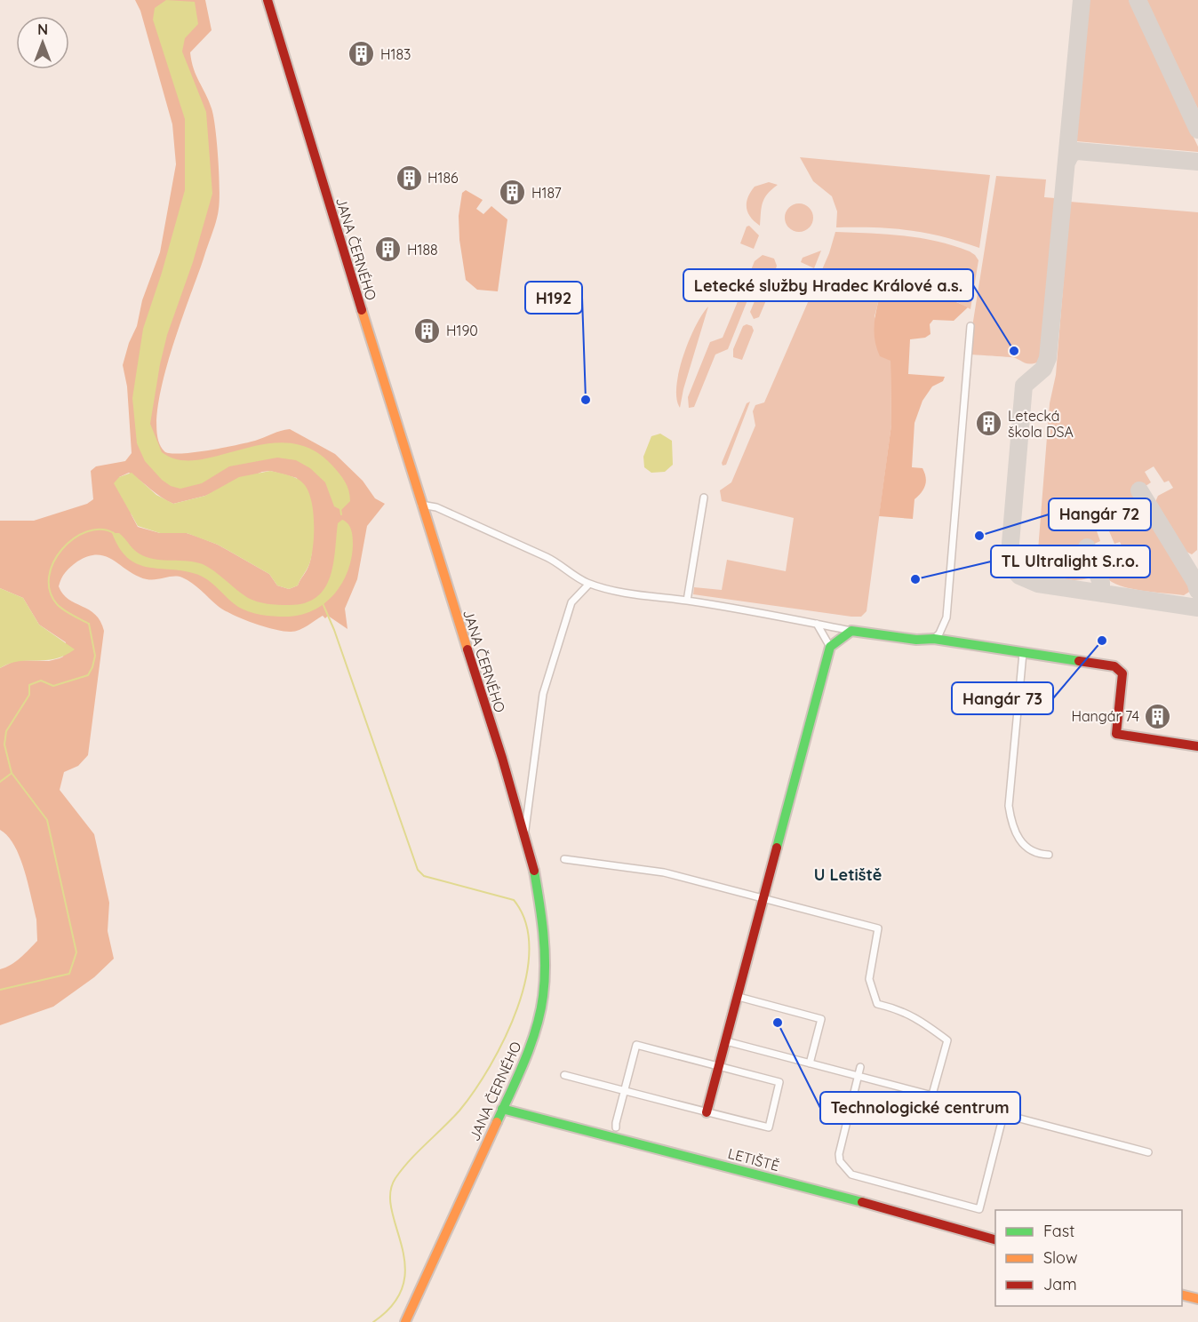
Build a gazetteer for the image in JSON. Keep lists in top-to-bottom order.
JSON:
{
  "streets": {
    "street": ["JANA ČERNÉHO", "LETIŠTĚ"]
  },
  "crossings": [
    ["JANA ČERNÉHO", "LETIŠTĚ"]
  ],
  "districts": ["U Letiště"],
  "places": {
    "building": [
      "H183",
      "H186",
      "H187",
      "H188",
      "H190",
      "Letecká škola DSA",
      "Hangár 74"
    ],
    "other": [
      "Letecké služby Hradec Králové a.s.",
      "H192",
      "Hangár 72",
      "TL Ultralight S.r.o.",
      "Hangár 73",
      "Technologické centrum"
    ]
  },
  "legend": ["Fast", "Slow", "Jam"],
  "north": "top"
}
